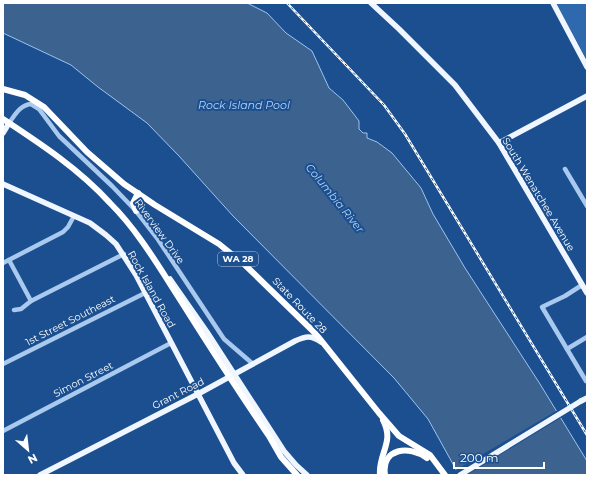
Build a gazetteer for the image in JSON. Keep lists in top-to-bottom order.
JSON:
{
  "streets": {
    "highway": ["WA 28", "State Route 28"],
    "main road": ["South Wenatchee Avenue", "Rock Island Road", "Grant Road"],
    "street": ["Riverview Drive", "1st Street Southeast", "Simon Street"]
  },
  "crossings": [
    ["Riverview Drive", "Grant Road"],
    ["WA 28", "State Route 28"],
    ["Rock Island Road", "1st Street Southeast"],
    ["Rock Island Road", "Simon Street"],
    ["Rock Island Road", "Grant Road"],
    ["State Route 28", "Grant Road"]
  ],
  "water": ["Rock Island Pool", "Columbia River"],
  "scale_bar": "200 m",
  "north": "bottom right"
}
